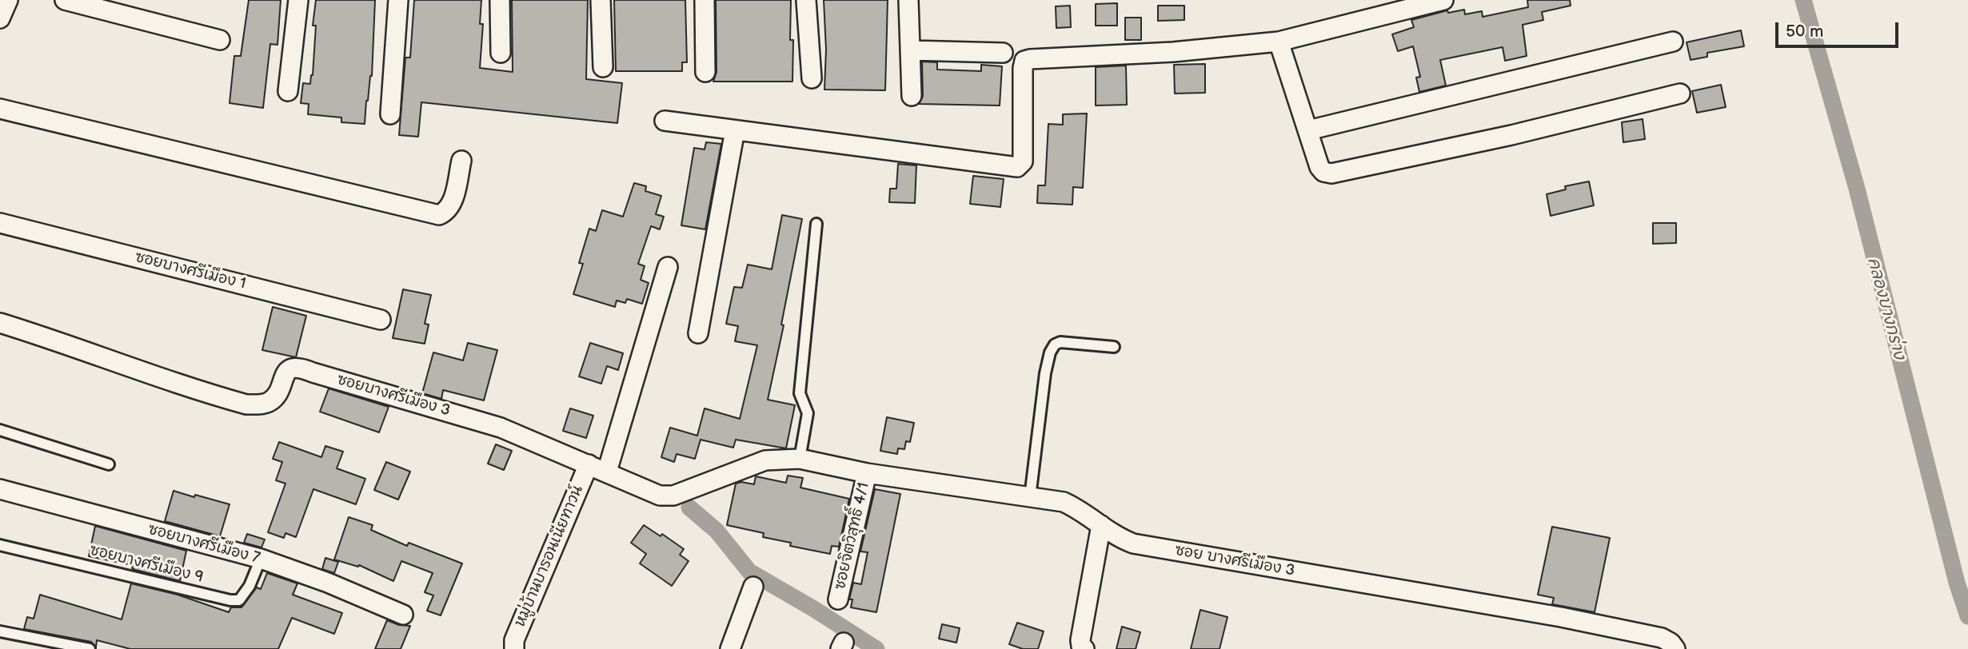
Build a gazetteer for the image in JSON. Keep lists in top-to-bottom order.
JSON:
{
  "streets": {
    "street": [
      "ซอยบางศรีเมือง 1",
      "ซอยบางศรีเมือง 3",
      "ซอยจิตวิสุทธิ์ 4/1",
      "ซอยบางศรีเมือง 7",
      "หมู่บ้านบารอนเนียทาวน์",
      "ซอย บางศรีเมือง 3"
    ],
    "lane": ["ซอยบางศรีเมือง 9"]
  },
  "crossings": [
    ["ซอยบางศรีเมือง 3", "หมู่บ้านบารอนเนียทาวน์"],
    ["ซอยบางศรีเมือง 3", "ซอย บางศรีเมือง 3"],
    ["ซอยจิตวิสุทธิ์ 4/1", "ซอย บางศรีเมือง 3"],
    ["ซอยบางศรีเมือง 7", "ซอยบางศรีเมือง 9"]
  ],
  "water": ["คลองบางกร่าง"],
  "scale_bar": "50 m"
}
